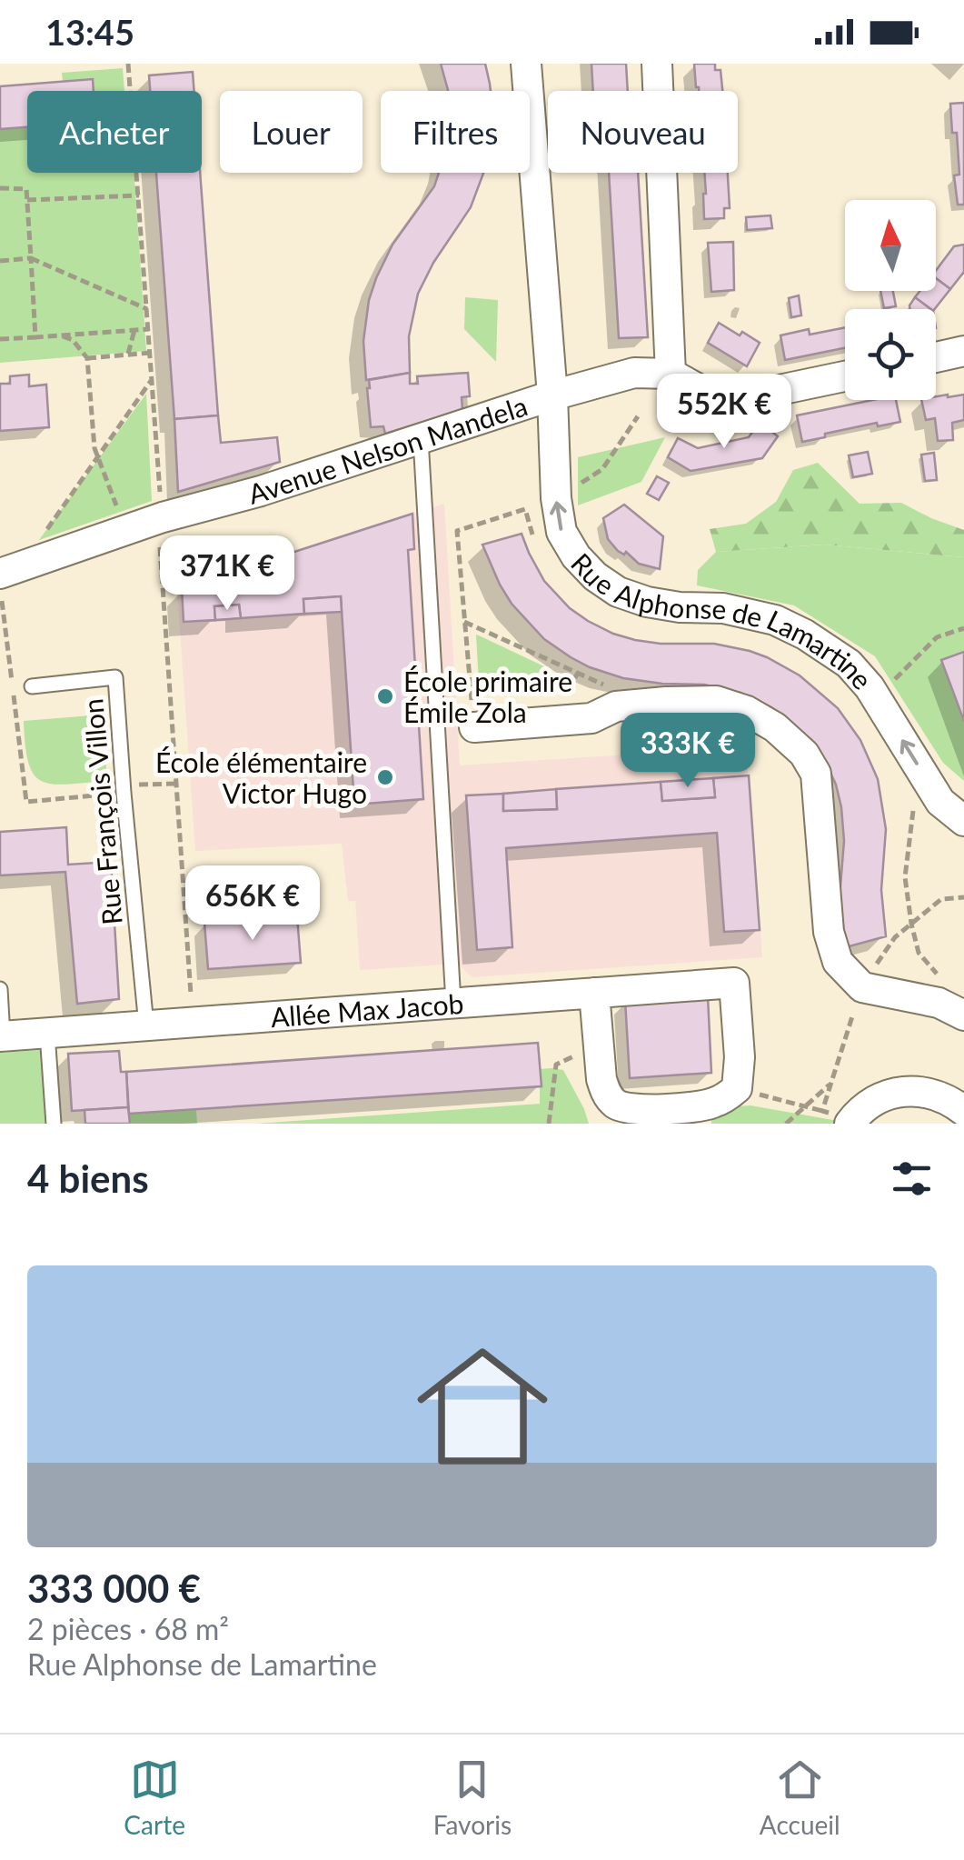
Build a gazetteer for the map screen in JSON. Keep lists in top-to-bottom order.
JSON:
{
  "streets": {
    "street": ["Avenue Nelson Mandela", "Rue Alphonse de Lamartine", "Allée Max Jacob"],
    "lane": ["Rue François Villon"]
  },
  "crossings": [
    ["Avenue Nelson Mandela", "Rue Alphonse de Lamartine"],
    ["Rue François Villon", "Allée Max Jacob"]
  ],
  "places": ["École primaire Émile Zola", "École élémentaire Victor Hugo"],
  "north": "top",
  "page": {
    "status": "13:45",
    "chip": [
      "Acheter",
      "Louer",
      "Filtres",
      "Nouveau"
    ],
    "price": [
      "552K €",
      "371K €",
      "333K €",
      "656K €"
    ],
    "heading": "4 biens",
    "list": [
      {
        "name": "333 000 €",
        "note": "2 pièces · 68 m² · Rue Alphonse de Lamartine"
      }
    ],
    "tabs": ["Carte", "Favoris", "Accueil"]
  }
}
